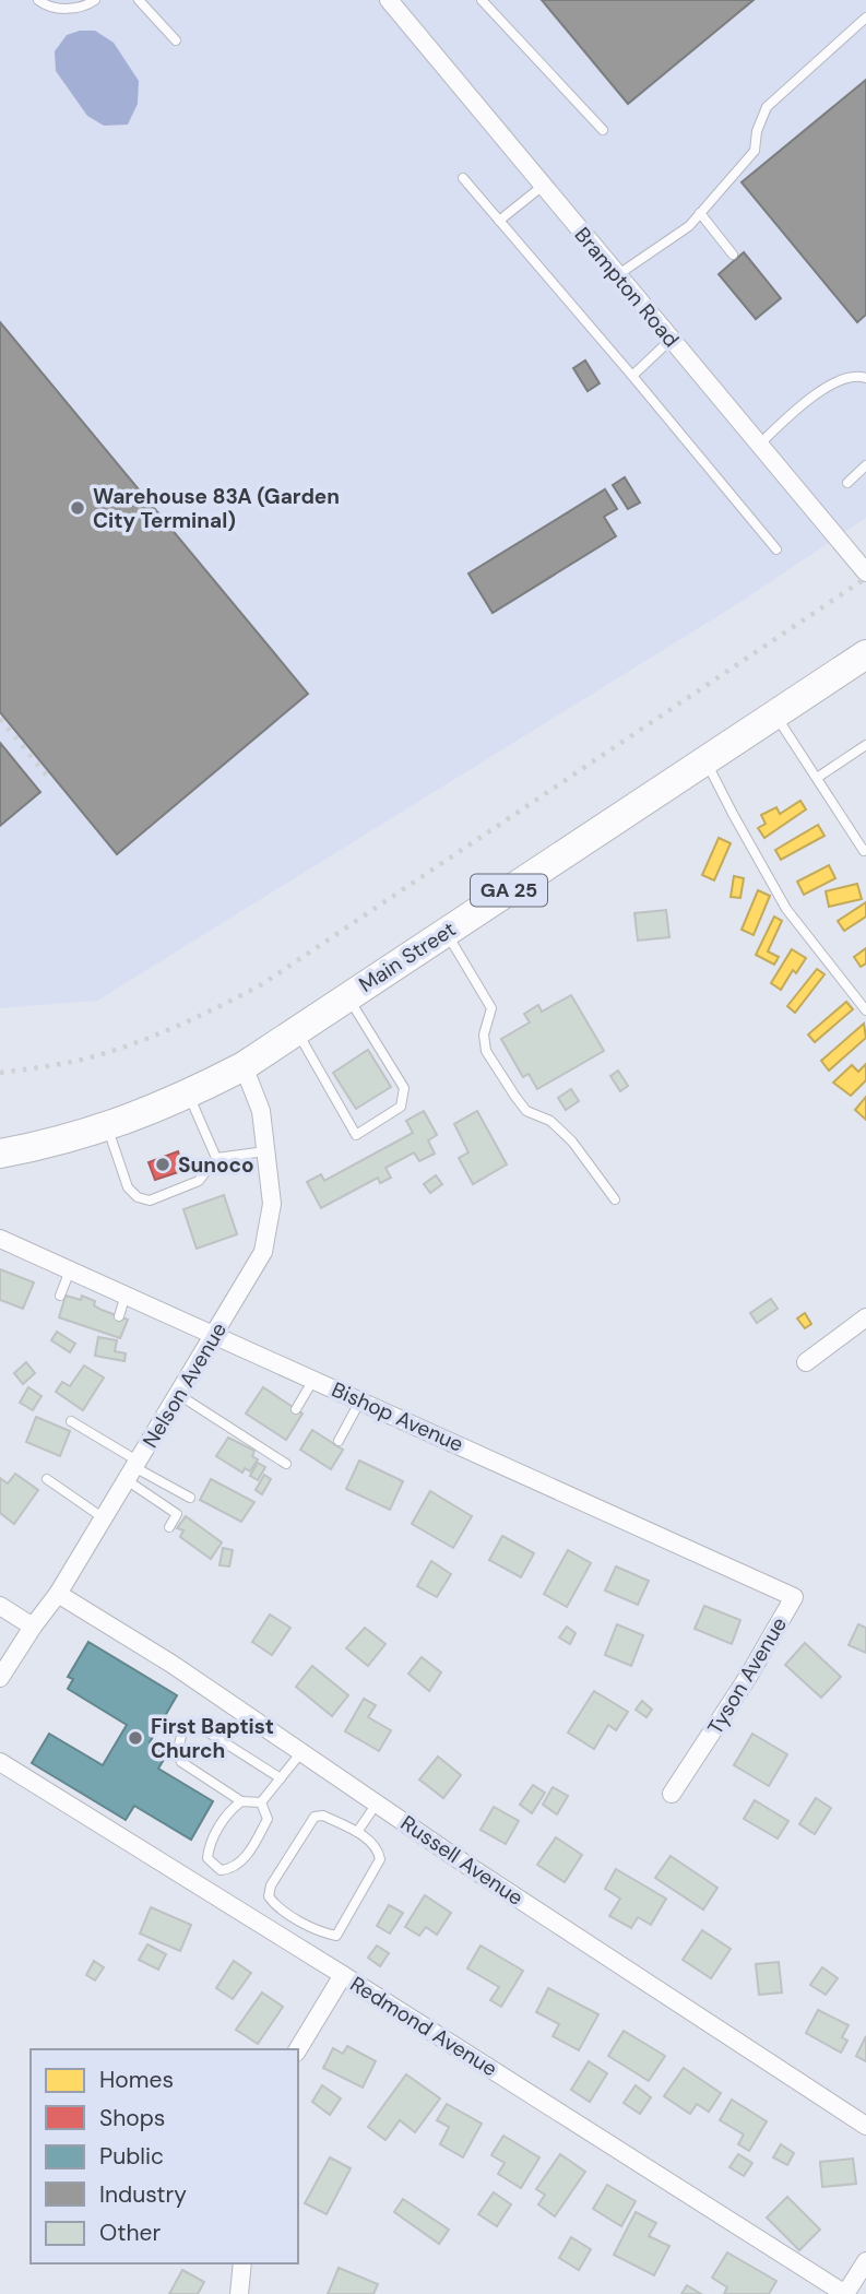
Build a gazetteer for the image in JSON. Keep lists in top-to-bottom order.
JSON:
{
  "streets": {
    "main road": ["GA 25", "Main Street"],
    "street": [
      "Brampton Road",
      "Nelson Avenue",
      "Bishop Avenue",
      "Tyson Avenue",
      "Russell Avenue",
      "Redmond Avenue"
    ]
  },
  "crossings": [
    ["Main Street", "Nelson Avenue"],
    ["Nelson Avenue", "Bishop Avenue"],
    ["Nelson Avenue", "Russell Avenue"],
    ["Bishop Avenue", "Tyson Avenue"]
  ],
  "places": ["Warehouse 83A (Garden City Terminal)", "Sunoco", "First Baptist Church"],
  "legend": [
    "Homes",
    "Shops",
    "Public",
    "Industry",
    "Other"
  ]
}
